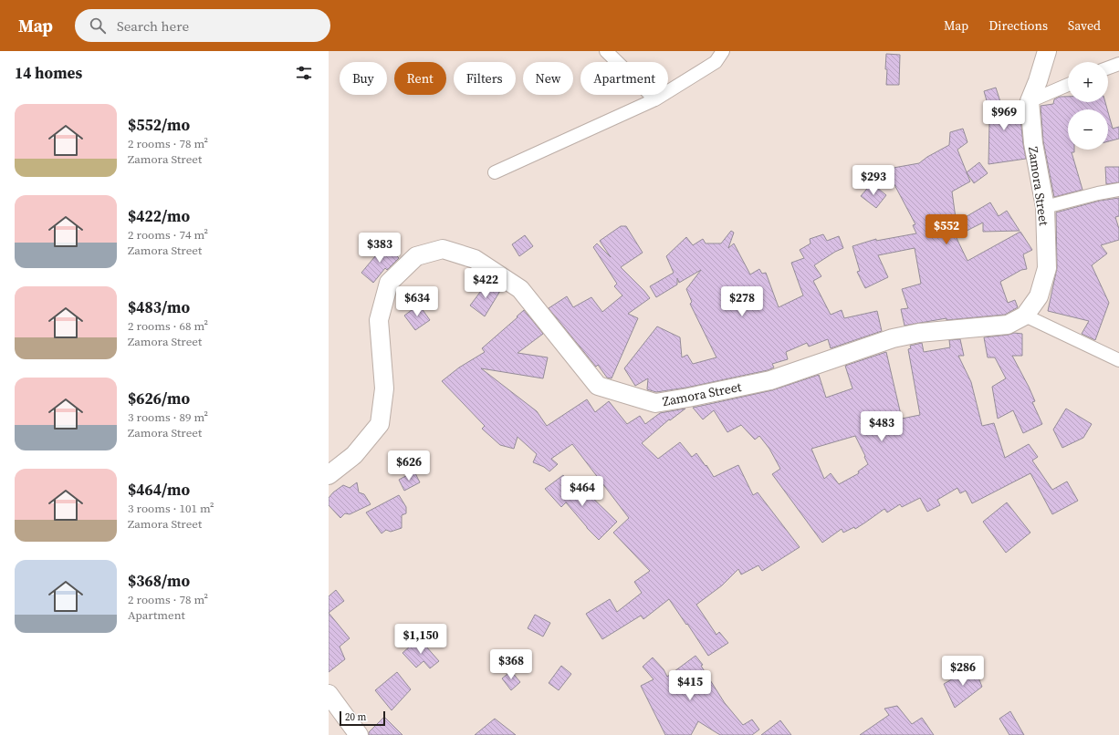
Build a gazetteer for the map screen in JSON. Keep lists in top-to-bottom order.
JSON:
{
  "streets": {
    "street": ["Zamora Street"]
  },
  "scale_bar": "20 m",
  "page": {
    "header": "Map",
    "search": "Search here",
    "nav": ["Map", "Directions", "Saved"],
    "heading": "14 homes",
    "map_buttons": ["+", "−"],
    "chip": [
      "Buy",
      "Rent",
      "Filters",
      "New",
      "Apartment"
    ],
    "list": [
      {
        "name": "$552/mo",
        "note": "2 rooms · 78 m² · Zamora Street"
      },
      {
        "name": "$422/mo",
        "note": "2 rooms · 74 m² · Zamora Street"
      },
      {
        "name": "$483/mo",
        "note": "2 rooms · 68 m² · Zamora Street"
      },
      {
        "name": "$626/mo",
        "note": "3 rooms · 89 m² · Zamora Street"
      },
      {
        "name": "$464/mo",
        "note": "3 rooms · 101 m² · Zamora Street"
      },
      {
        "name": "$368/mo",
        "note": "2 rooms · 78 m² · Apartment"
      }
    ],
    "price": [
      "$969",
      "$293",
      "$552",
      "$383",
      "$422",
      "$634",
      "$278",
      "$483",
      "$626",
      "$464",
      "$1,150",
      "$368",
      "$286",
      "$415"
    ],
    "scale": "20 m"
  }
}
